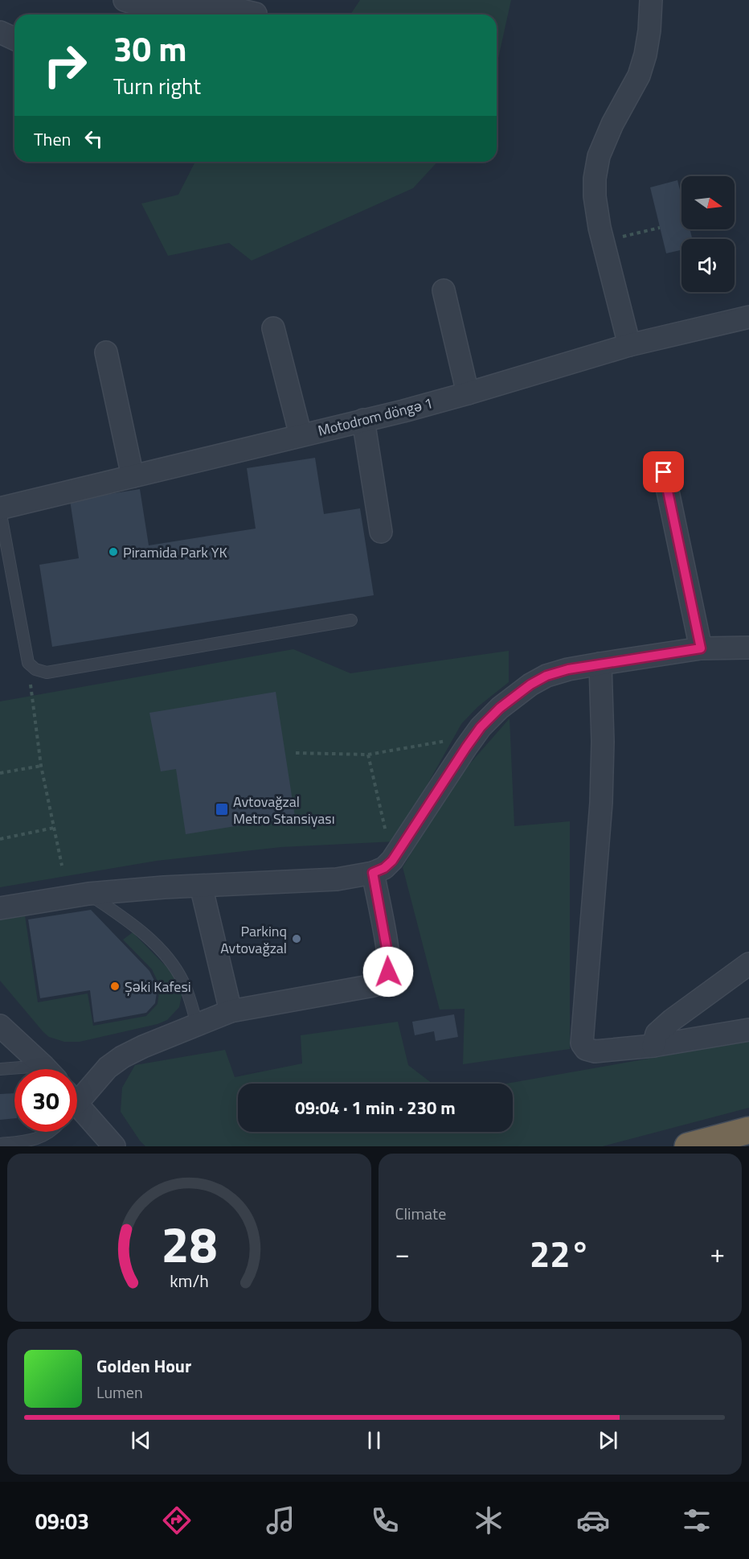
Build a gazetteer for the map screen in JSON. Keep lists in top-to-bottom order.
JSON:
{
  "streets": {
    "street": ["Motodrom döngə 1"]
  },
  "places": {
    "other": ["Piramida Park YK", "Parkinq Avtovağzal", "Şəki Kafesi"],
    "transit": ["Avtovağzal Metro Stansiyası"]
  },
  "north": "right",
  "page": {
    "turn": ["30 m", "Turn right"],
    "then": "Then",
    "limit": "30",
    "trip": "09:04 · 1 min · 230 m",
    "tile": "Climate",
    "heat": ["−", "22°", "+"],
    "song": ["Golden Hour", "Lumen"],
    "tabs": "09:03",
    "gauge": ["28", "km/h"]
  }
}
